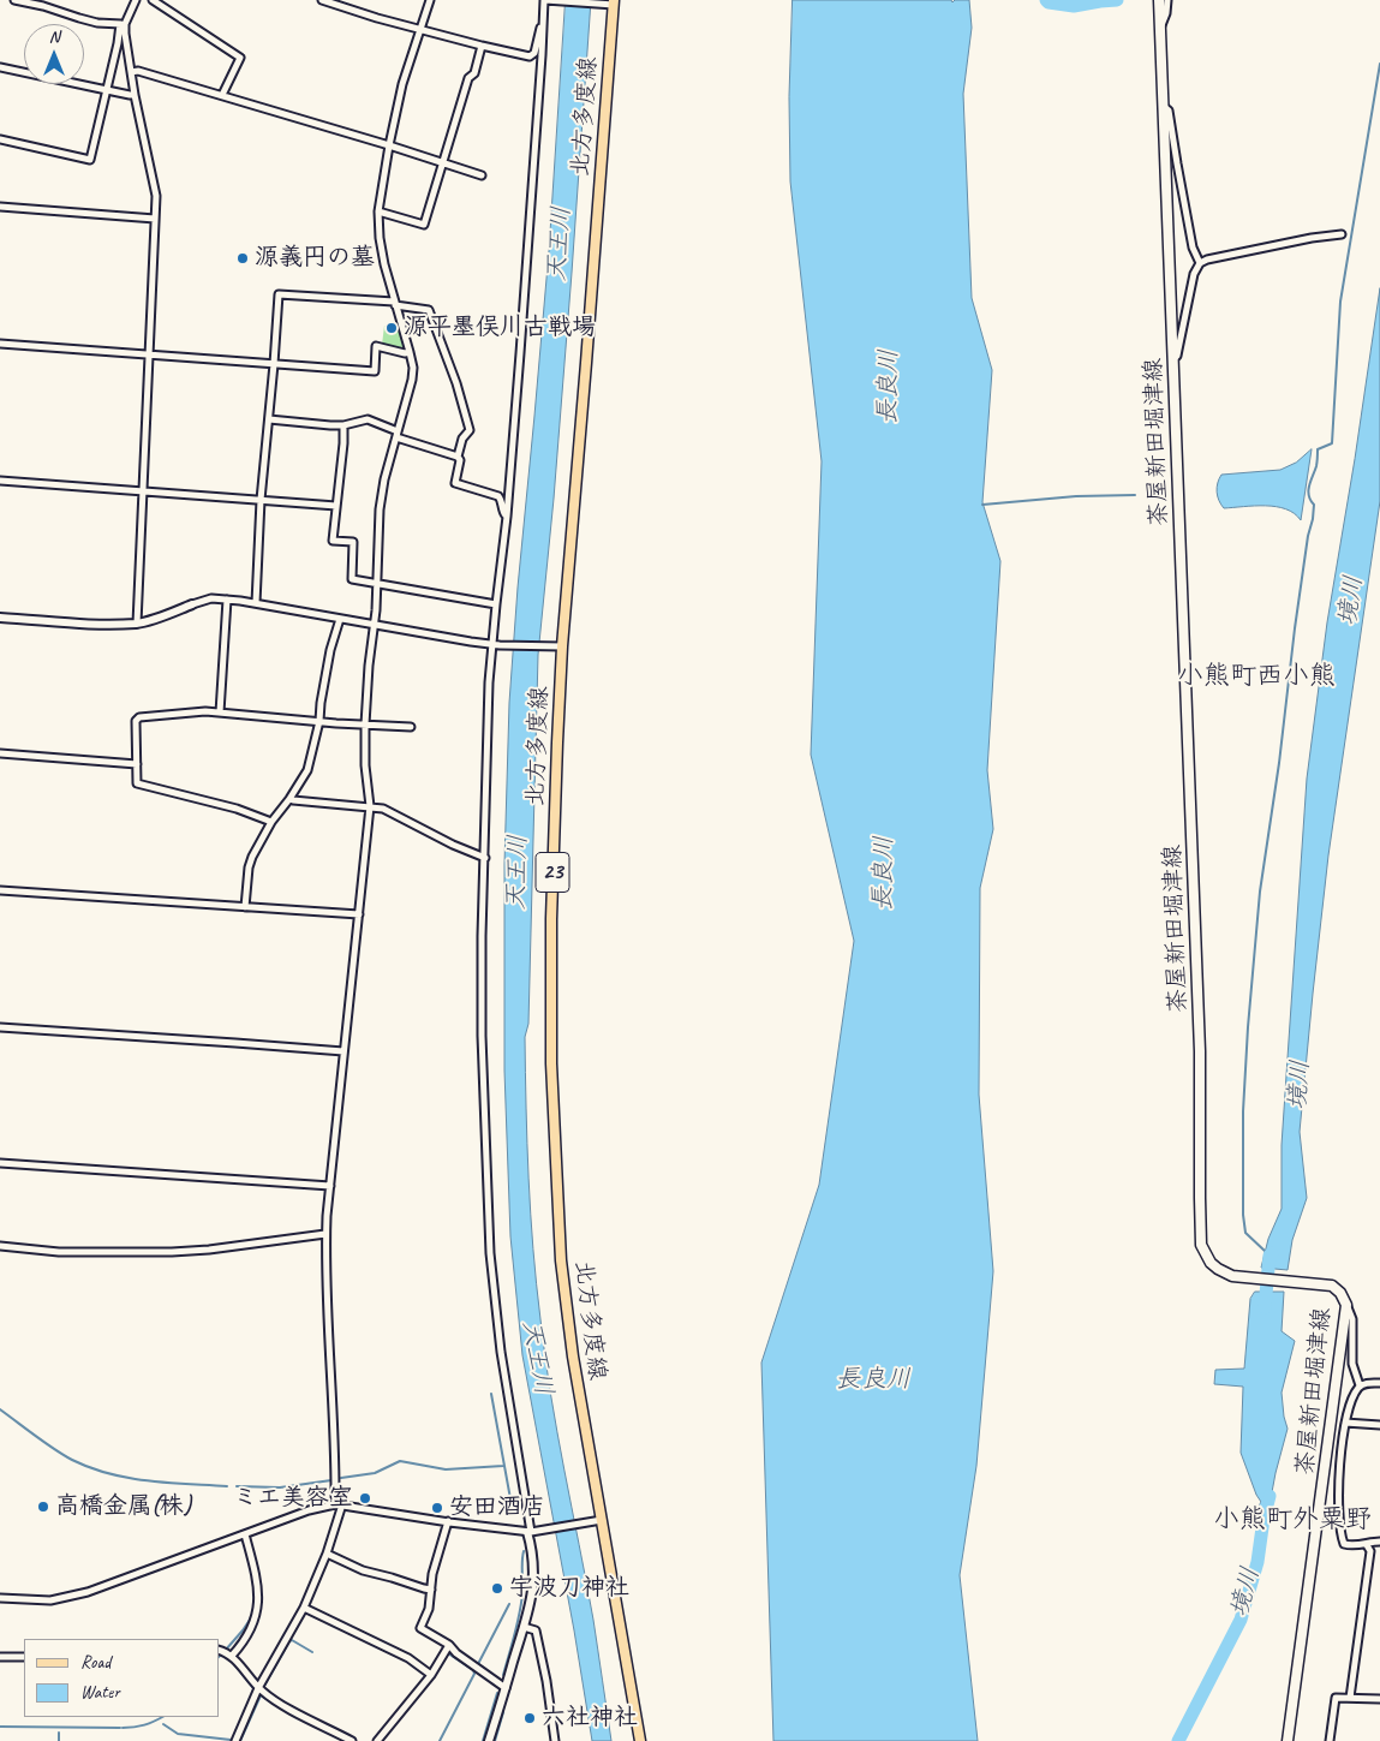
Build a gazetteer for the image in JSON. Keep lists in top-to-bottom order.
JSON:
{
  "streets": {
    "main road": ["北方多度線", "茶屋新田堀津線", "23"]
  },
  "districts": ["小熊町西小熊", "小熊町外粟野"],
  "water": ["天王川", "長良川", "境川"],
  "places": [
    "源義円の墓",
    "源平墨俣川古戦場",
    "ミエ美容室",
    "高橋金属(株)",
    "安田酒店",
    "宇波刀神社",
    "六社神社"
  ],
  "legend": ["Road", "Water"],
  "north": "top"
}
